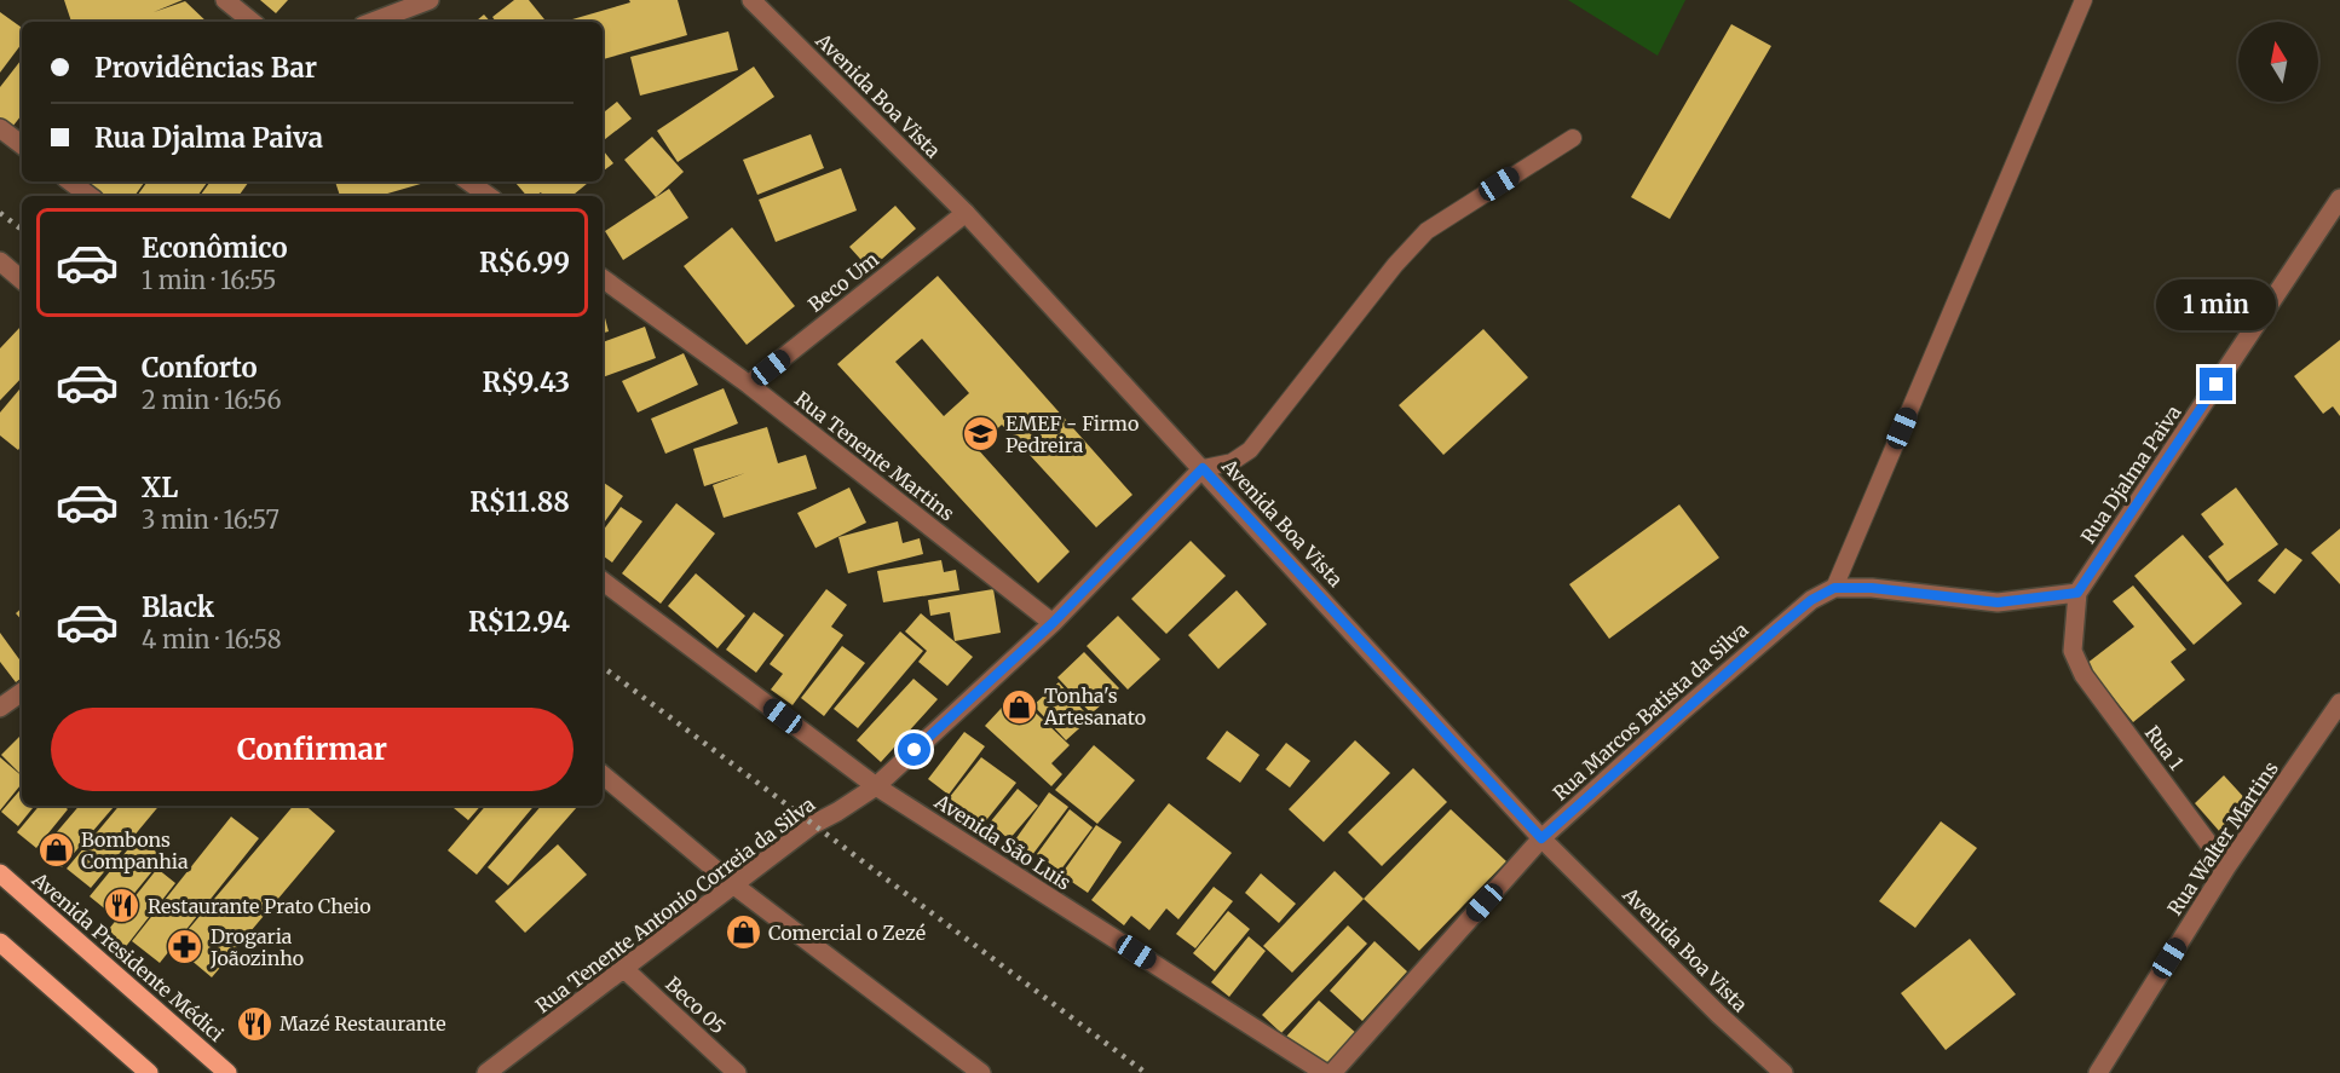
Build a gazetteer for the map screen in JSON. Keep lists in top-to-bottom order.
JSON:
{
  "streets": {
    "main road": ["Avenida Presidente Médici"],
    "street": [
      "Avenida Boa Vista",
      "Beco Um",
      "Rua Tenente Martins",
      "Rua Djalma Paiva",
      "Rua Marcos Batista da Silva",
      "Rua 1",
      "Rua Walter Martins",
      "Avenida São Luis",
      "Rua Tenente Antonio Correia da Silva",
      "Beco 05"
    ]
  },
  "crossings": [
    ["Avenida Boa Vista", "Beco Um"],
    ["Avenida Boa Vista", "Rua Marcos Batista da Silva"],
    ["Avenida Boa Vista", "Rua Tenente Antonio Correia da Silva"],
    ["Beco Um", "Rua Tenente Martins"],
    ["Rua Tenente Martins", "Rua Tenente Antonio Correia da Silva"],
    ["Rua Djalma Paiva", "Rua 1"],
    ["Rua 1", "Rua Walter Martins"],
    ["Avenida São Luis", "Rua Tenente Antonio Correia da Silva"],
    ["Rua Tenente Antonio Correia da Silva", "Beco 05"]
  ],
  "places": {
    "school or university": ["EMEF - Firmo Pedreira"],
    "shop": ["Tonha's Artesanato", "Bombons Companhia", "Comercial o Zezé"],
    "restaurant": ["Restaurante Prato Cheio", "Mazé Restaurante"],
    "pharmacy": ["Drogaria Joãozinho"]
  },
  "north": "top",
  "page": {
    "banner": ["Providências Bar", "Rua Djalma Paiva"],
    "list": [
      {
        "name": "Econômico",
        "note": "1 min · 16:55",
        "value": "R$6.99"
      },
      {
        "name": "Conforto",
        "note": "2 min · 16:56",
        "value": "R$9.43"
      },
      {
        "name": "XL",
        "note": "3 min · 16:57",
        "value": "R$11.88"
      },
      {
        "name": "Black",
        "note": "4 min · 16:58",
        "value": "R$12.94"
      }
    ],
    "bubble": "1 min",
    "buttons": "Confirmar"
  }
}
